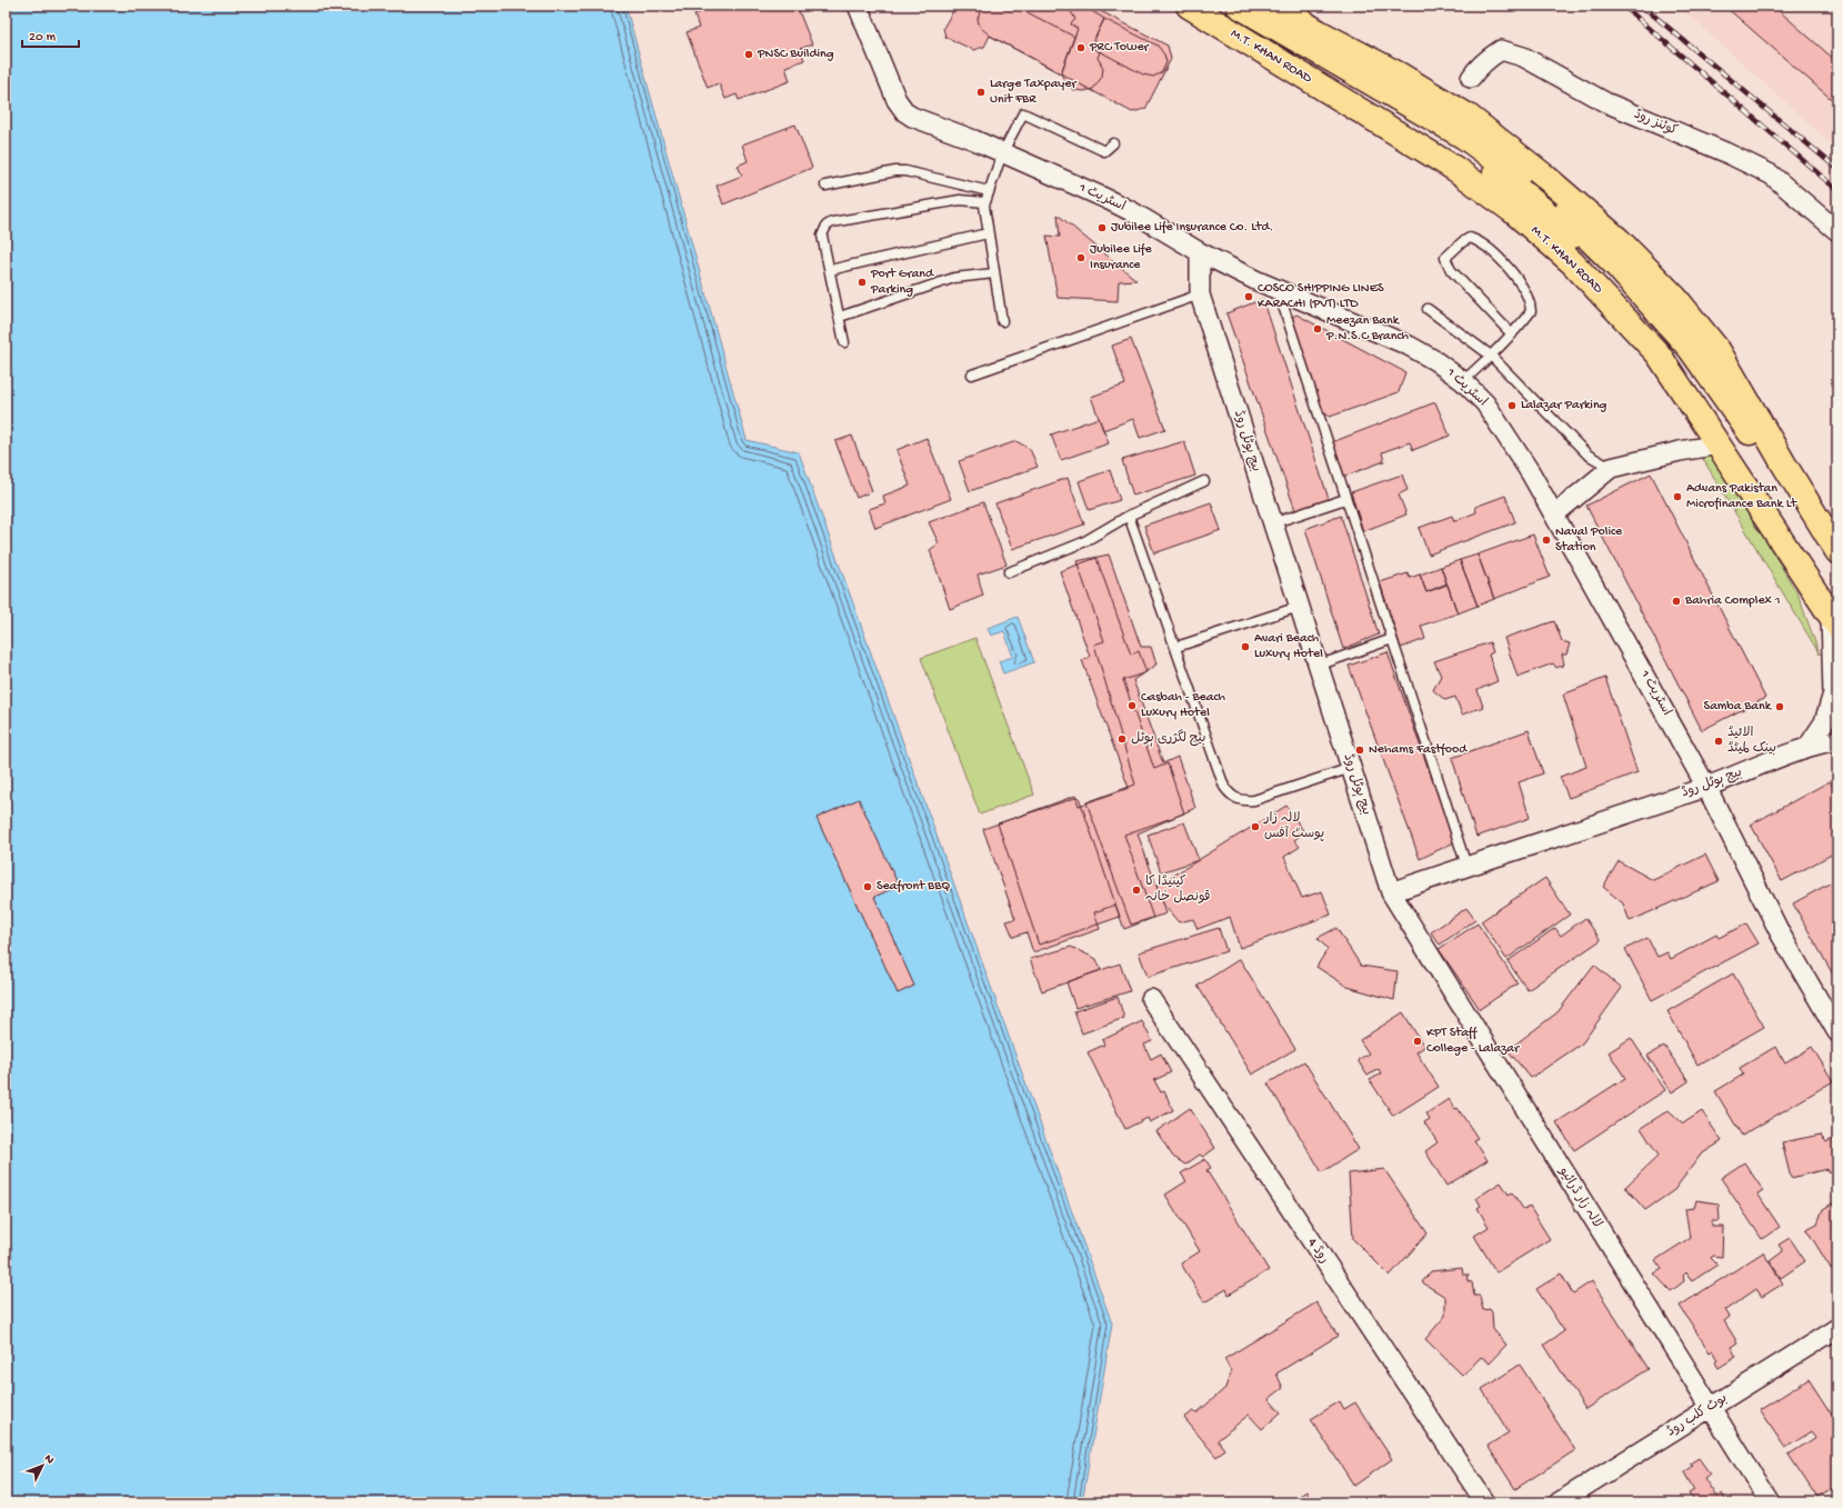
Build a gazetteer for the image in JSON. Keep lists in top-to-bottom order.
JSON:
{
  "streets": {
    "highway": ["M.T. KHAN ROAD"],
    "street": [
      "کوئنز روڈ",
      "اسٹریٹ 1",
      "بیچ ہوٹل روڈ",
      "لالہ زار ڈرائیو",
      "روڈ 4",
      "بوٹ کلب روڈ"
    ]
  },
  "crossings": [
    ["اسٹریٹ 1", "بیچ ہوٹل روڈ"],
    ["بیچ ہوٹل روڈ", "لالہ زار ڈرائیو"],
    ["لالہ زار ڈرائیو", "بوٹ کلب روڈ"]
  ],
  "places": [
    "PRC Tower",
    "PNSC Building",
    "Large Taxpayer Unit FBR",
    "Jubilee Life Insurance Co. Ltd.",
    "Jubilee Life Insurance",
    "Port Grand Parking",
    "COSCO SHIPPING LINES KARACHI (PVT) LTD",
    "Meezan Bank P.N.S.C Branch",
    "Lalazar Parking",
    "Advans Pakistan Microfinance Bank Lt",
    "Naval Police Station",
    "Bahria Complex 1",
    "Avari Beach Luxury Hotel",
    "Casbah - Beach Luxury Hotel",
    "Samba Bank",
    "بیچ لگژری ہوٹل",
    "الائیڈ بینک لمیٹڈ",
    "Nehams Fastfood",
    "لالہ زار پوسٹ آفس",
    "Seafront BBQ",
    "کینیڈا کا قونصل خانہ",
    "KPT Staff College - Lalazar"
  ],
  "scale_bar": "20 m",
  "north": "top right"
}
